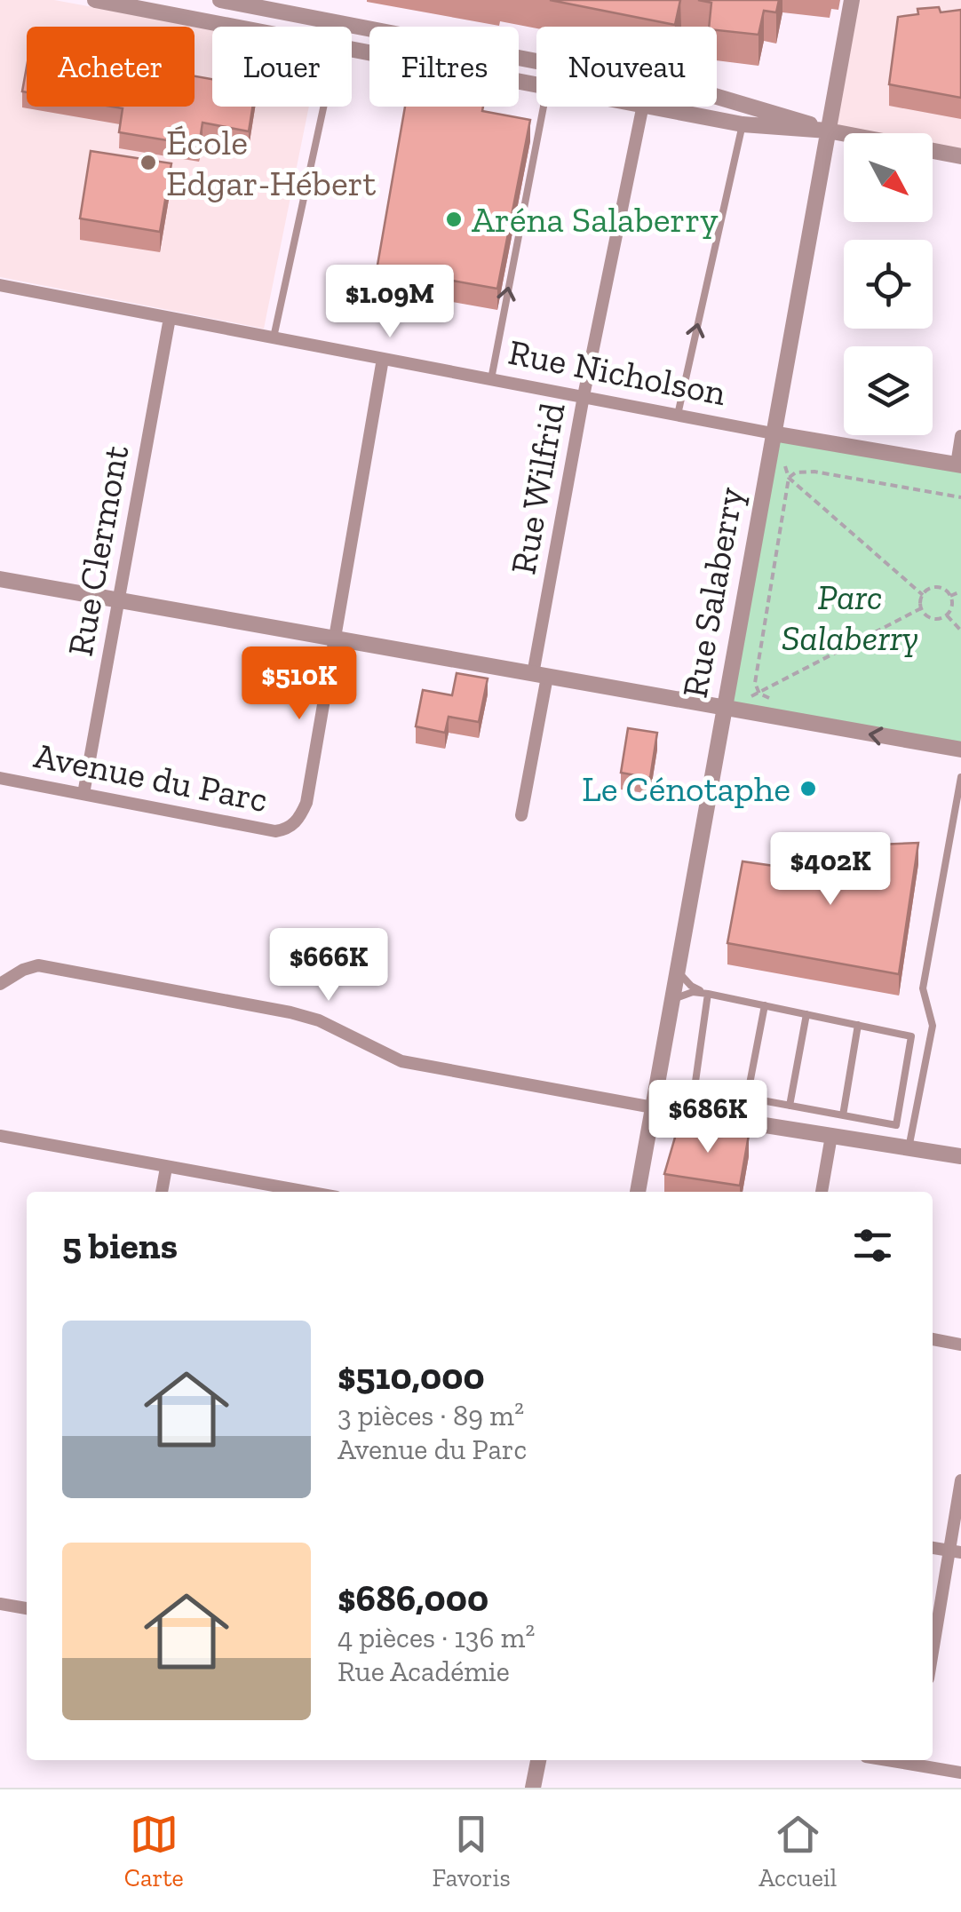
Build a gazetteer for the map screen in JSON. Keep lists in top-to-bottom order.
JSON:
{
  "streets": {
    "street": [
      "Rue Nicholson",
      "Rue Wilfrid",
      "Rue Clermont",
      "Rue Salaberry",
      "Avenue du Parc"
    ]
  },
  "crossings": [
    ["Rue Nicholson", "Rue Wilfrid"],
    ["Rue Nicholson", "Rue Clermont"],
    ["Rue Nicholson", "Rue Salaberry"],
    ["Rue Nicholson", "Avenue du Parc"],
    ["Rue Clermont", "Avenue du Parc"]
  ],
  "parks": ["Parc Salaberry"],
  "places": ["École Edgar-Hébert", "Aréna Salaberry", "Le Cénotaphe"],
  "north": "bottom right",
  "page": {
    "chip": [
      "Acheter",
      "Louer",
      "Filtres",
      "Nouveau"
    ],
    "price": [
      "$1.09M",
      "$510K",
      "$402K",
      "$666K",
      "$686K"
    ],
    "heading": "5 biens",
    "list": [
      {
        "name": "$510,000",
        "note": "3 pièces · 89 m² · Avenue du Parc"
      },
      {
        "name": "$686,000",
        "note": "4 pièces · 136 m² · Rue Académie"
      }
    ],
    "tabs": ["Carte", "Favoris", "Accueil"]
  }
}
